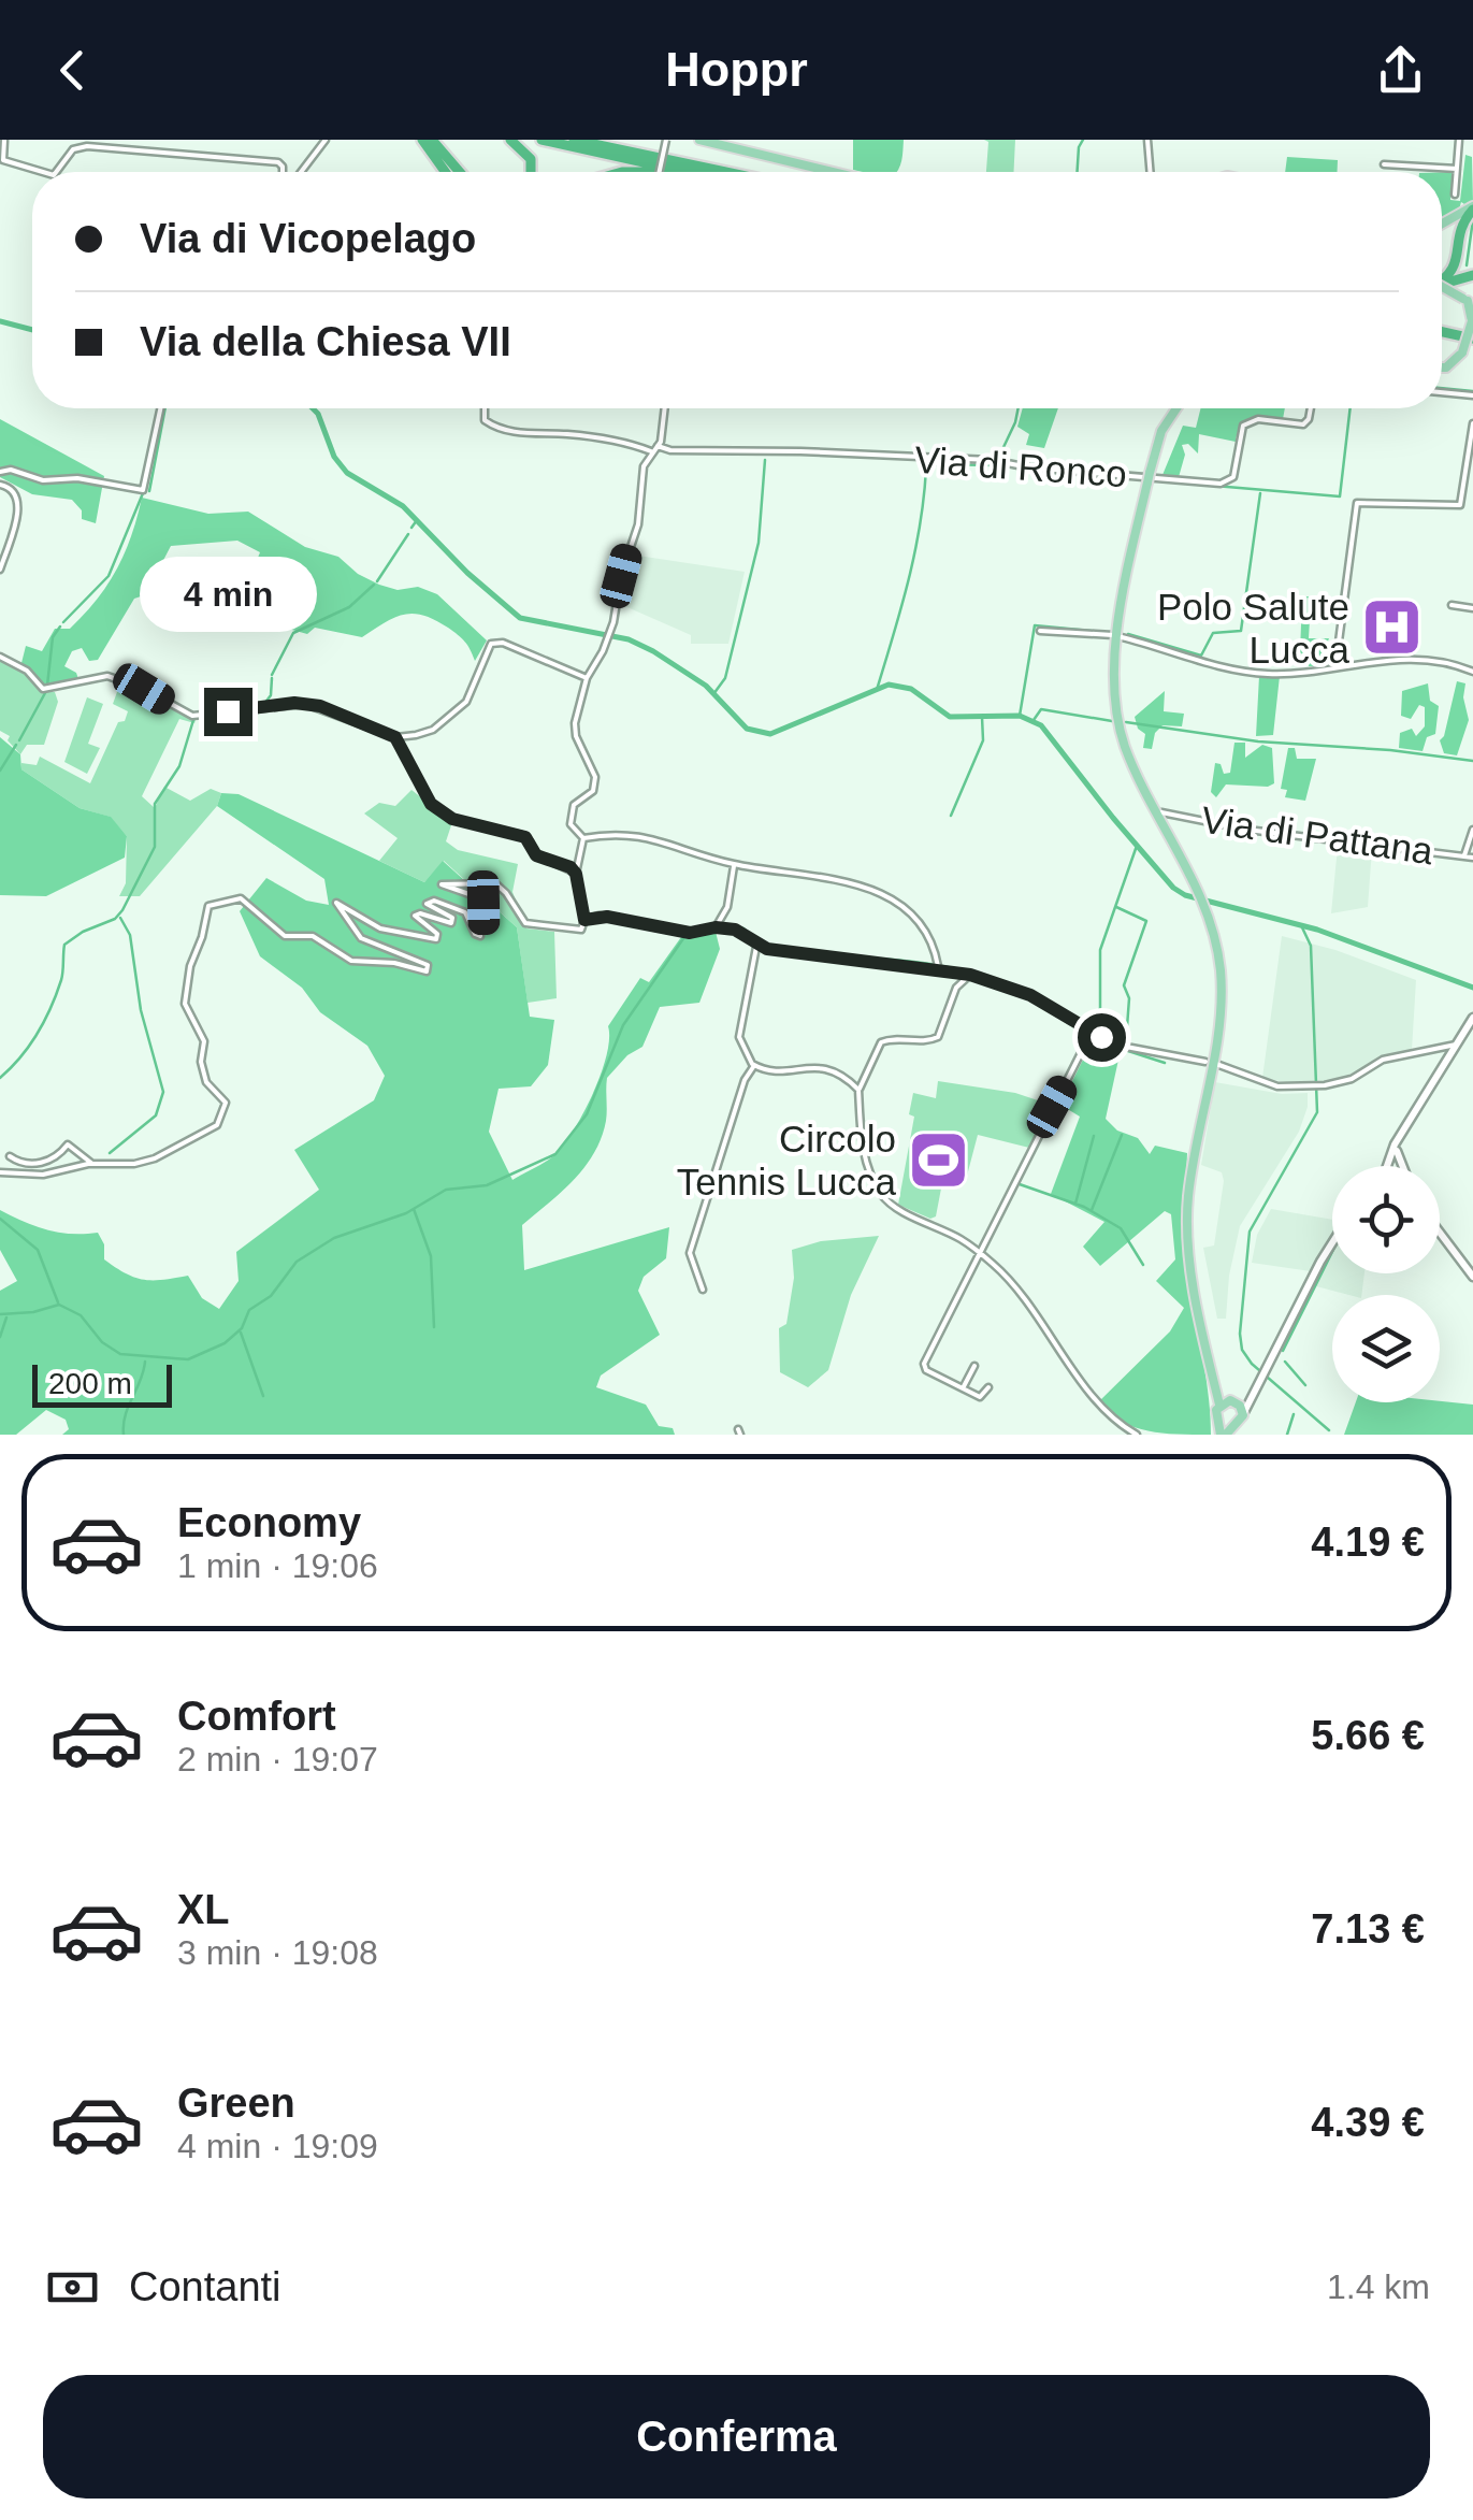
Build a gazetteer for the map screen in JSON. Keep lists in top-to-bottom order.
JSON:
{
  "streets": {
    "street": ["Via di Ronco", "Via di Pattana"]
  },
  "places": {
    "hospital": ["Polo Salute Lucca"],
    "sports": ["Circolo Tennis Lucca"]
  },
  "scale_bar": "200 m",
  "page": {
    "header": "Hoppr",
    "banner": ["Via di Vicopelago", "Via della Chiesa VII"],
    "bubble": "4 min",
    "scale": "200 m",
    "list": [
      {
        "name": "Economy",
        "note": "1 min · 19:06",
        "value": "4.19 €"
      },
      {
        "name": "Comfort",
        "note": "2 min · 19:07",
        "value": "5.66 €"
      },
      {
        "name": "XL",
        "note": "3 min · 19:08",
        "value": "7.13 €"
      },
      {
        "name": "Green",
        "note": "4 min · 19:09",
        "value": "4.39 €"
      }
    ],
    "pay": ["Contanti", "1.4 km"],
    "buttons": "Conferma"
  }
}
